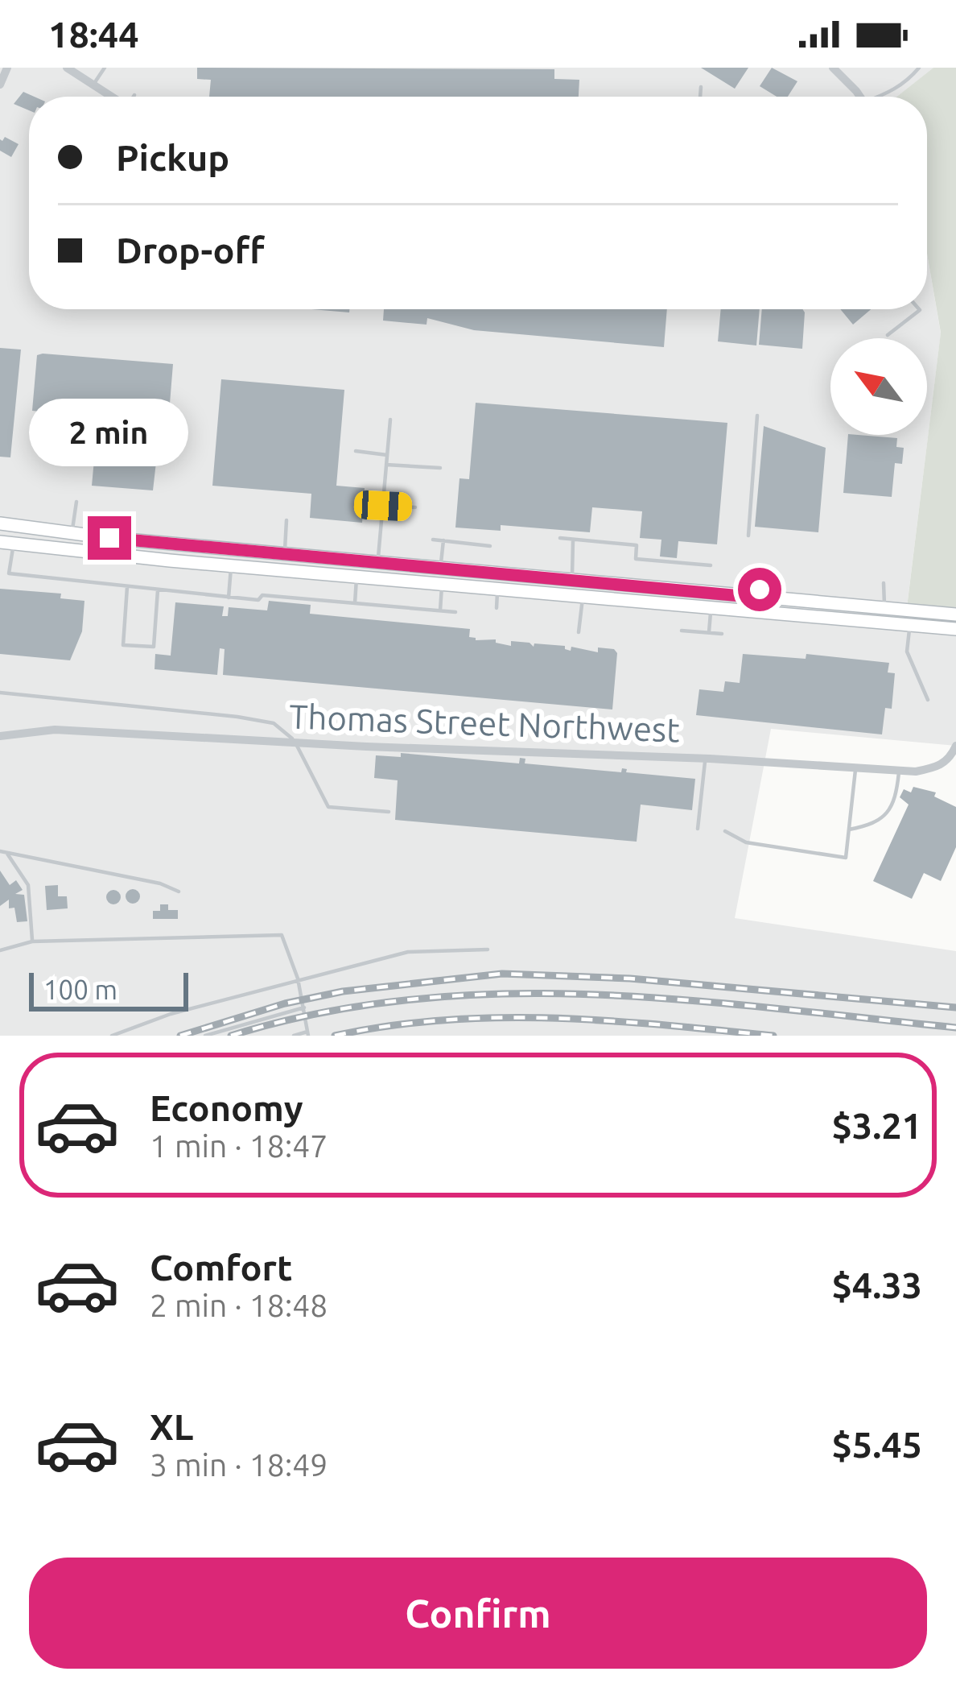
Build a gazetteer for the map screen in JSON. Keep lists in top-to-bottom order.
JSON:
{
  "streets": {
    "street": ["Thomas Street Northwest"]
  },
  "scale_bar": "100 m",
  "north": "top left",
  "page": {
    "status": "18:44",
    "banner": ["Pickup", "Drop-off"],
    "bubble": "2 min",
    "scale": "100 m",
    "list": [
      {
        "name": "Economy",
        "note": "1 min · 18:47",
        "value": "$3.21"
      },
      {
        "name": "Comfort",
        "note": "2 min · 18:48",
        "value": "$4.33"
      },
      {
        "name": "XL",
        "note": "3 min · 18:49",
        "value": "$5.45"
      }
    ],
    "buttons": "Confirm"
  }
}
